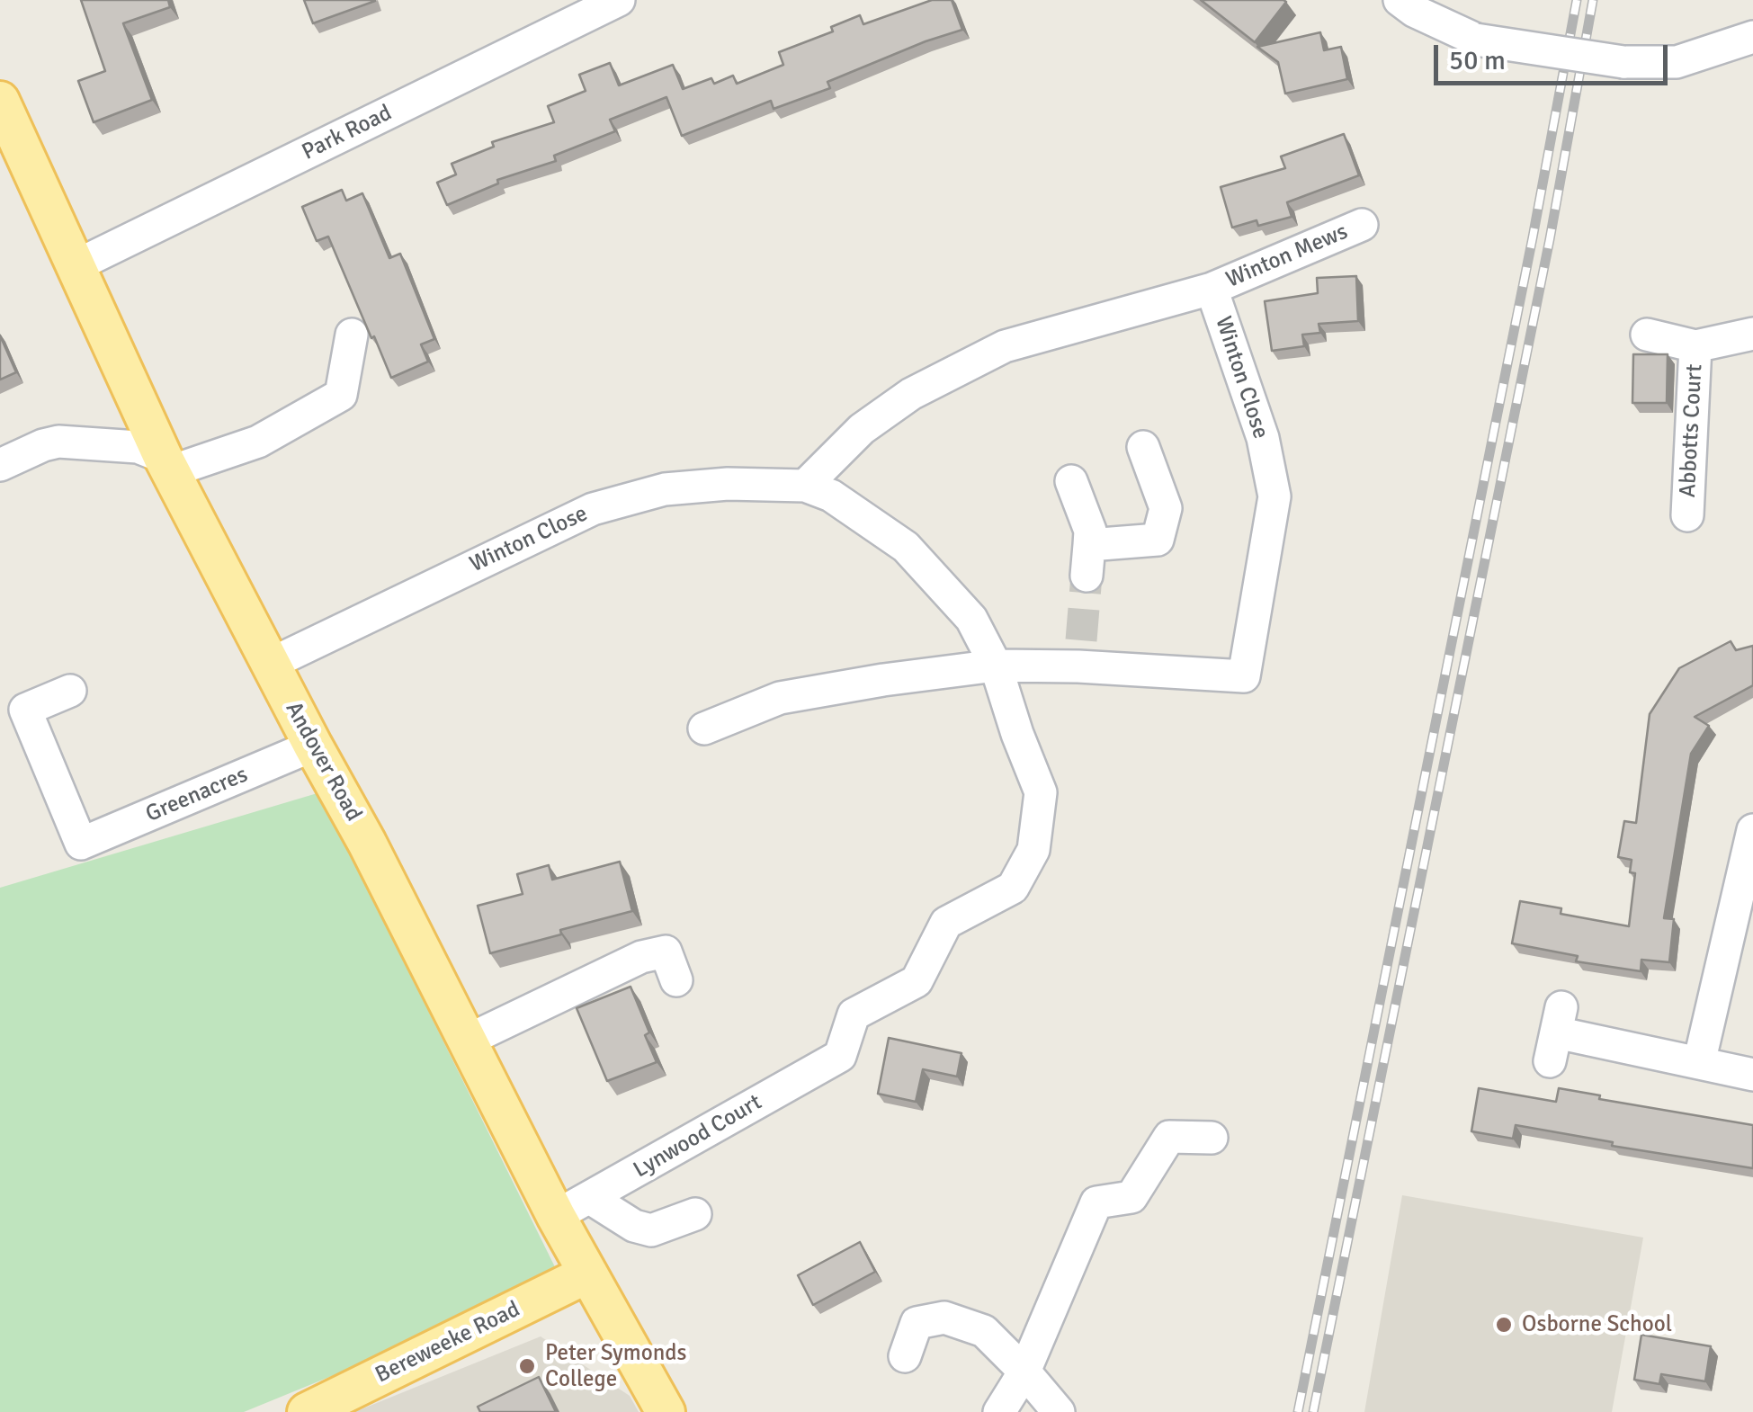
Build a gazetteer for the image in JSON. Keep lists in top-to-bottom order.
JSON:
{
  "streets": {
    "main road": ["Andover Road", "Bereweeke Road"],
    "street": [
      "Park Road",
      "Winton Mews",
      "Winton Close",
      "Abbotts Court",
      "Greenacres",
      "Lynwood Court"
    ]
  },
  "crossings": [
    ["Park Road", "Andover Road"],
    ["Winton Mews", "Winton Close"],
    ["Winton Close", "Andover Road"],
    ["Winton Close", "Lynwood Court"],
    ["Andover Road", "Greenacres"],
    ["Andover Road", "Lynwood Court"],
    ["Andover Road", "Bereweeke Road"]
  ],
  "places": ["Osborne School", "Peter Symonds College"],
  "scale_bar": "50 m"
}
